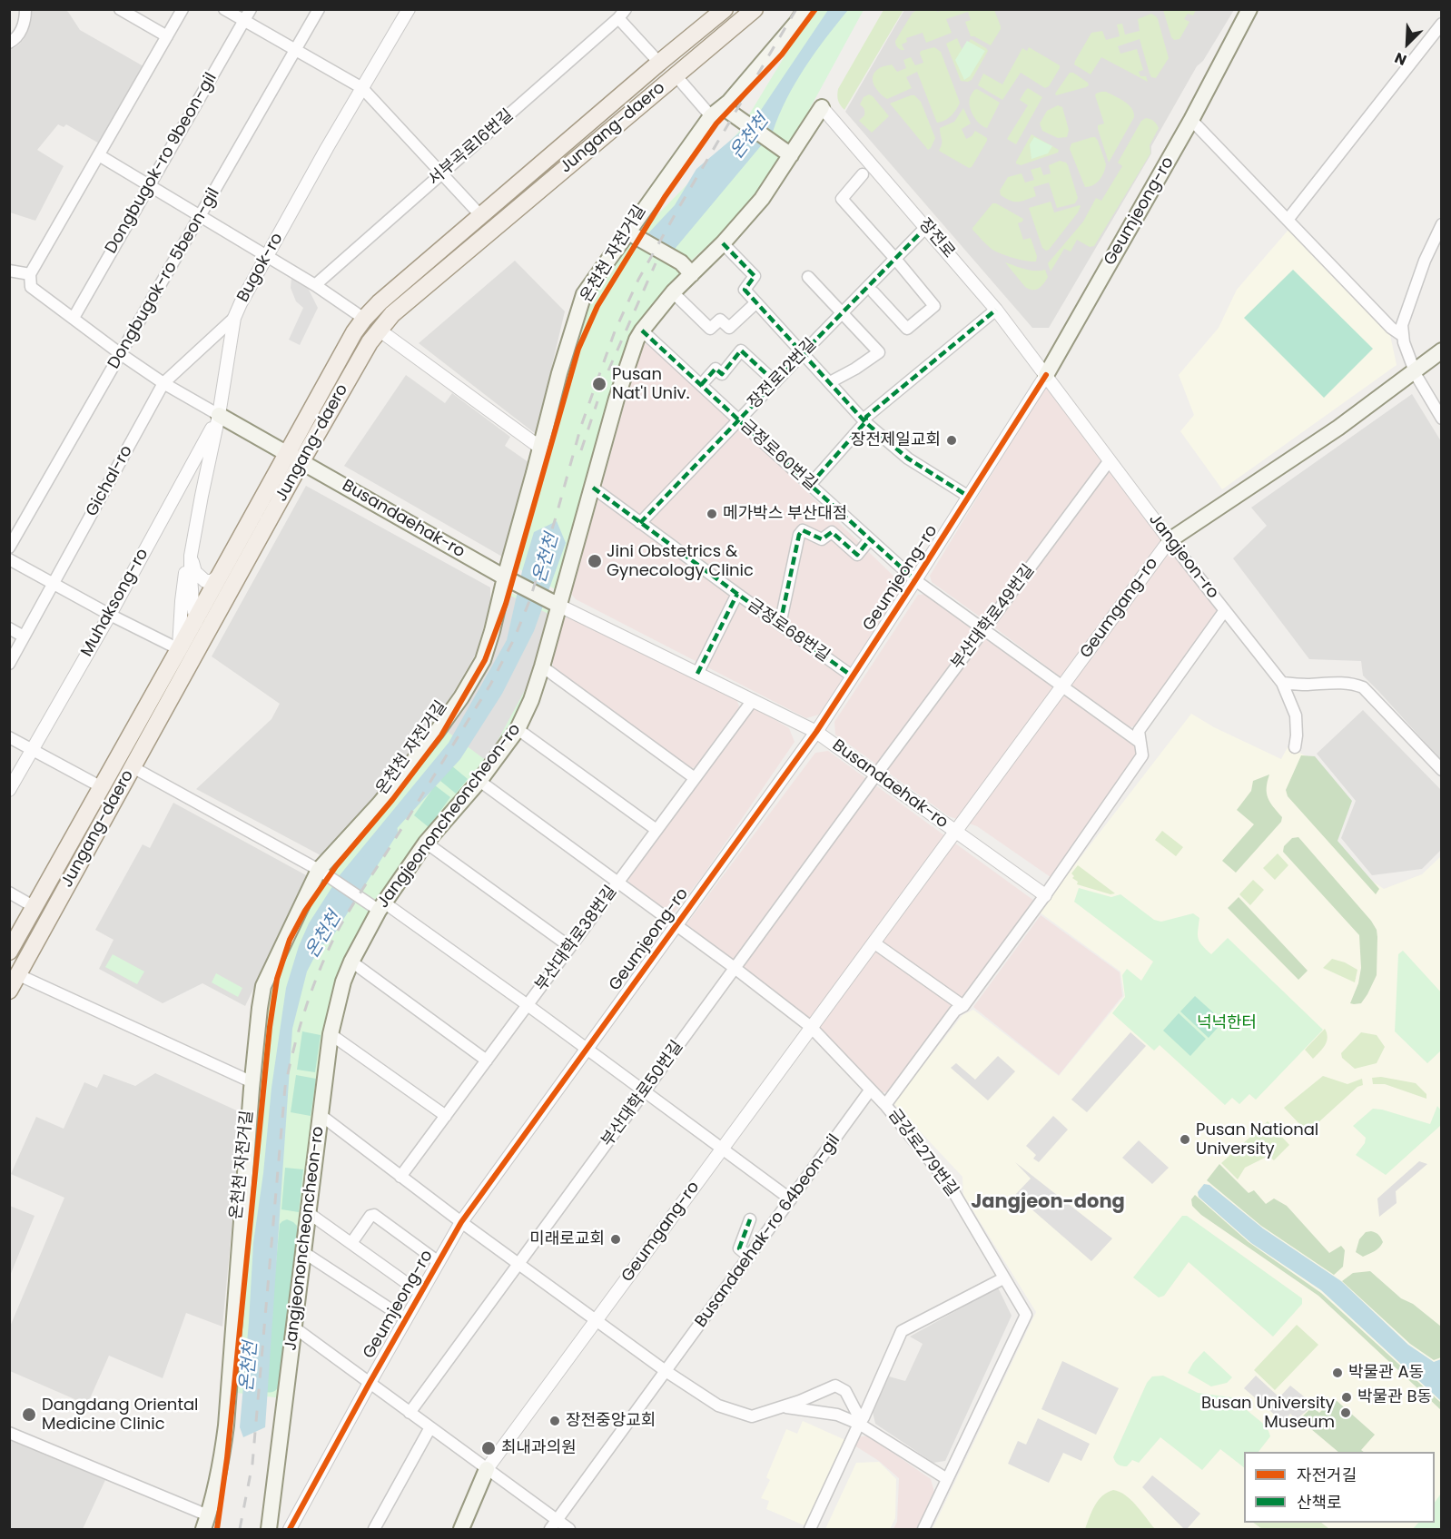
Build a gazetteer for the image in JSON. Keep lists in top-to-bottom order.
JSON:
{
  "streets": {
    "main road": [
      "Jungang-daero",
      "Geumjeong-ro",
      "Busandaehak-ro",
      "Geumgang-ro",
      "Jangjeononcheoncheon-ro"
    ],
    "street": [
      "서부곡로16번길",
      "Dongbugok-ro 9beon-gil",
      "장전로",
      "Bugok-ro",
      "Dongbugok-ro 5beon-gil",
      "장전로12번길",
      "금정로60번길",
      "Gichal-ro",
      "Jangjeon-ro",
      "Muhaksong-ro",
      "부산대학로49번길",
      "금정로68번길",
      "부산대학로38번길",
      "부산대학로50번길",
      "금강로279번길",
      "Busandaehak-ro 64beon-gil"
    ],
    "cycle path": ["온천천 자전거길"]
  },
  "crossings": [
    ["Jungang-daero", "Bugok-ro"],
    ["Jungang-daero", "Busandaehak-ro"],
    ["Geumjeong-ro", "장전로"],
    ["Geumjeong-ro", "금정로60번길"],
    ["Geumjeong-ro", "Busandaehak-ro"],
    ["Geumjeong-ro", "Jangjeon-ro"],
    ["Geumjeong-ro", "금정로68번길"],
    ["Geumjeong-ro", "금강로279번길"],
    ["장전로", "장전로12번길"],
    ["장전로", "Jangjeon-ro"],
    ["장전로", "Jangjeononcheoncheon-ro"],
    ["Bugok-ro", "Gichal-ro"],
    ["Bugok-ro", "Busandaehak-ro"],
    ["Bugok-ro", "Muhaksong-ro"],
    ["장전로12번길", "금정로60번길"],
    ["장전로12번길", "금정로68번길"],
    ["금정로60번길", "Geumgang-ro"],
    ["금정로60번길", "부산대학로49번길"],
    ["금정로60번길", "Jangjeononcheoncheon-ro"],
    ["Busandaehak-ro", "Muhaksong-ro"],
    ["Busandaehak-ro", "Geumgang-ro"],
    ["Busandaehak-ro", "부산대학로49번길"],
    ["Busandaehak-ro", "Jangjeononcheoncheon-ro"],
    ["Busandaehak-ro", "부산대학로38번길"],
    ["Busandaehak-ro", "부산대학로50번길"],
    ["Jangjeon-ro", "Geumgang-ro"],
    ["Jangjeon-ro", "부산대학로49번길"],
    ["Geumgang-ro", "금강로279번길"],
    ["부산대학로49번길", "부산대학로50번길"],
    ["금정로68번길", "Jangjeononcheoncheon-ro"],
    ["Jangjeononcheoncheon-ro", "금강로279번길"],
    ["부산대학로38번길", "금강로279번길"],
    ["부산대학로50번길", "금강로279번길"],
    ["금강로279번길", "Busandaehak-ro 64beon-gil"]
  ],
  "districts": ["Jangjeon-dong"],
  "water": ["온천천"],
  "parks": ["넉넉한터"],
  "places": [
    "Pusan Nat'l Univ.",
    "장전제일교회",
    "메가박스 부산대점",
    "Jini Obstetrics & Gynecology Clinic",
    "Pusan National University",
    "미래로교회",
    "박물관 A동",
    "박물관 B동",
    "Busan University Museum",
    "Dangdang Oriental Medicine Clinic",
    "장전중앙교회",
    "최내과의원"
  ],
  "legend": ["자전거길", "산책로"],
  "north": "bottom left"
}
